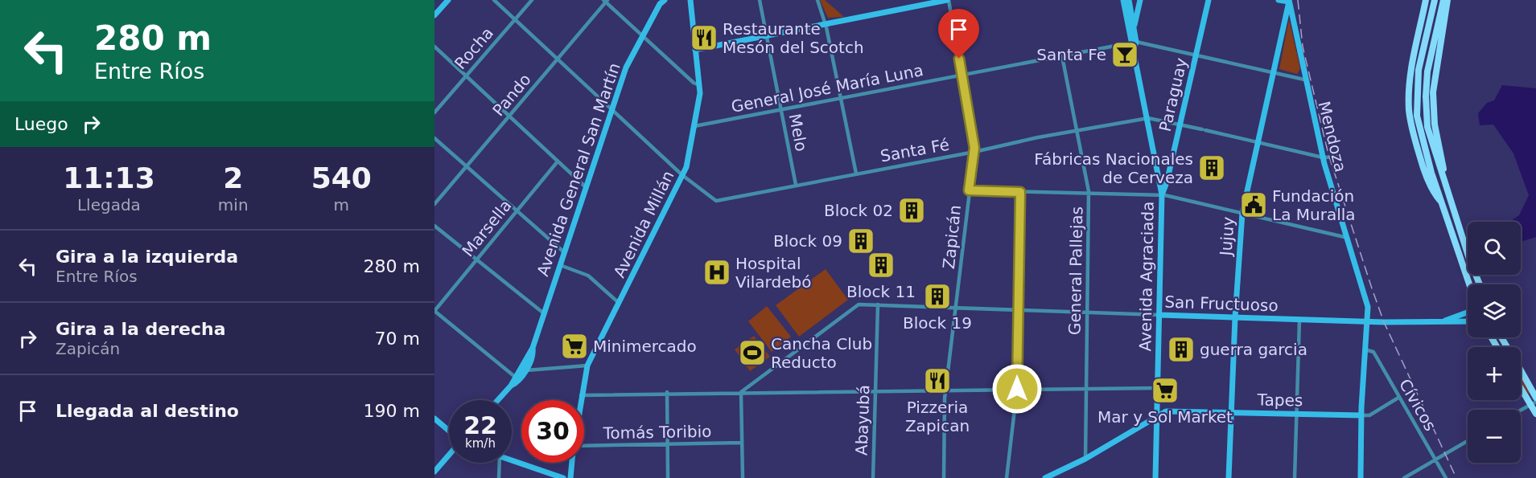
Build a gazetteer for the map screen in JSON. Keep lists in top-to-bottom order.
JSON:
{
  "streets": {
    "street": [
      "Rocha",
      "General José María Luna",
      "Pando",
      "Paraguay",
      "Melo",
      "Mendoza",
      "Santa Fé",
      "Avenida General San Martín",
      "Avenida Millán",
      "Marsella",
      "Jujuy",
      "Zapicán",
      "General Pallejas",
      "Avenida Agraciada",
      "San Fructuoso",
      "Tapes",
      "Cívicos",
      "Abayubá",
      "Tomás Toribio"
    ]
  },
  "crossings": [
    ["General José María Luna", "Paraguay"],
    ["General José María Luna", "Melo"],
    ["General José María Luna", "Mendoza"],
    ["General José María Luna", "Avenida Millán"],
    ["General José María Luna", "Jujuy"],
    ["General José María Luna", "Zapicán"],
    ["General José María Luna", "General Pallejas"],
    ["General José María Luna", "Avenida Agraciada"],
    ["Paraguay", "Santa Fé"],
    ["Paraguay", "Avenida Agraciada"],
    ["Melo", "Santa Fé"],
    ["Mendoza", "Santa Fé"],
    ["Mendoza", "Jujuy"],
    ["Mendoza", "San Fructuoso"],
    ["Mendoza", "Tapes"],
    ["Mendoza", "Cívicos"],
    ["Santa Fé", "Avenida Millán"],
    ["Santa Fé", "Jujuy"],
    ["Santa Fé", "Zapicán"],
    ["Santa Fé", "General Pallejas"],
    ["Santa Fé", "Avenida Agraciada"],
    ["Jujuy", "San Fructuoso"],
    ["Jujuy", "Tapes"],
    ["Zapicán", "San Fructuoso"],
    ["General Pallejas", "San Fructuoso"],
    ["General Pallejas", "Tapes"],
    ["Avenida Agraciada", "San Fructuoso"],
    ["Avenida Agraciada", "Tapes"],
    ["San Fructuoso", "Abayubá"],
    ["Tapes", "Cívicos"]
  ],
  "places": {
    "restaurant": ["Restaurante Mesón del Scotch", "Pizzeria Zapican"],
    "bar": ["Santa Fe"],
    "building": [
      "Fábricas Nacionales de Cerveza",
      "Block 02",
      "Block 09",
      "Block 11",
      "Block 19",
      "guerra garcia"
    ],
    "public building": ["Fundación La Muralla"],
    "hospital": ["Hospital Vilardebó"],
    "supermarket": ["Minimercado", "Mar y Sol Market"],
    "sports": ["Cancha Club Reducto"]
  },
  "page": {
    "turn": ["280 m", "Entre Ríos"],
    "then": "Luego",
    "eta": [
      "11:13",
      "Llegada",
      "2",
      "min",
      "540",
      "m"
    ],
    "map_buttons": ["+", "−"],
    "list": [
      {
        "name": "Gira a la izquierda",
        "note": "Entre Ríos",
        "value": "280 m"
      },
      {
        "name": "Gira a la derecha",
        "note": "Zapicán",
        "value": "70 m"
      },
      {
        "name": "Llegada al destino",
        "value": "190 m"
      }
    ],
    "speed": "22 km/h",
    "limit": "30"
  }
}
